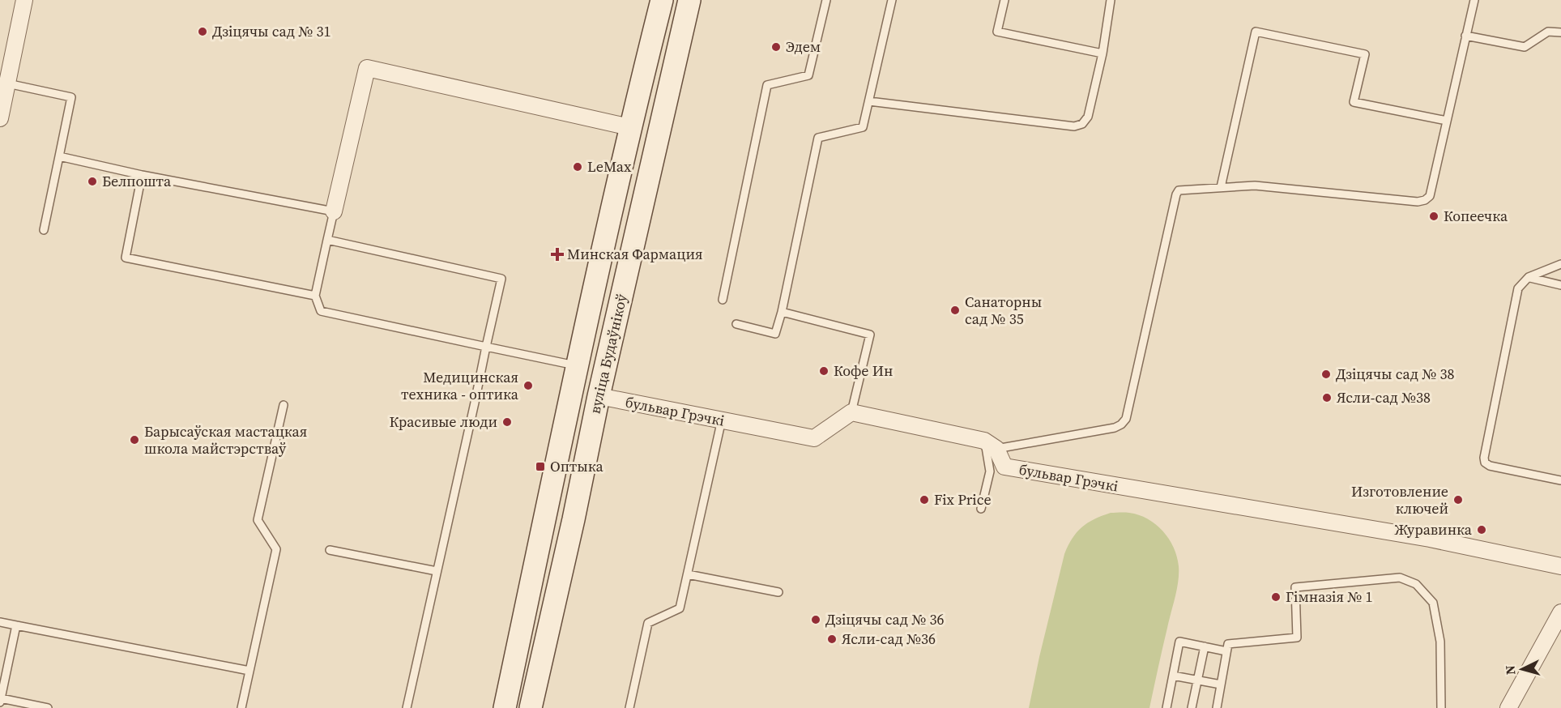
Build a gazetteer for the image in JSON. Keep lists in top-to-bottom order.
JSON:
{
  "streets": {
    "street": ["вуліца Будаўнікоў", "бульвар Грэчкі"]
  },
  "crossings": [
    ["вуліца Будаўнікоў", "бульвар Грэчкі"]
  ],
  "places": {
    "other": [
      "Дзіцячы сад № 31",
      "Эдем",
      "LeMax",
      "Белпошта",
      "Копеечка",
      "Санаторны сад № 35",
      "Кофе Ин",
      "Дзіцячы сад № 38",
      "Медицинская техника - оптика",
      "Ясли-сад №38",
      "Красивые люди",
      "Барысаўская мастацкая школа майстэрстваў",
      "Fix Price",
      "Изготовление ключей",
      "Журавинка",
      "Гімназія № 1",
      "Дзіцячы сад № 36",
      "Ясли-сад №36"
    ],
    "health": ["Минская Фармация"],
    "transit": ["Оптыка"]
  },
  "north": "left"
}
